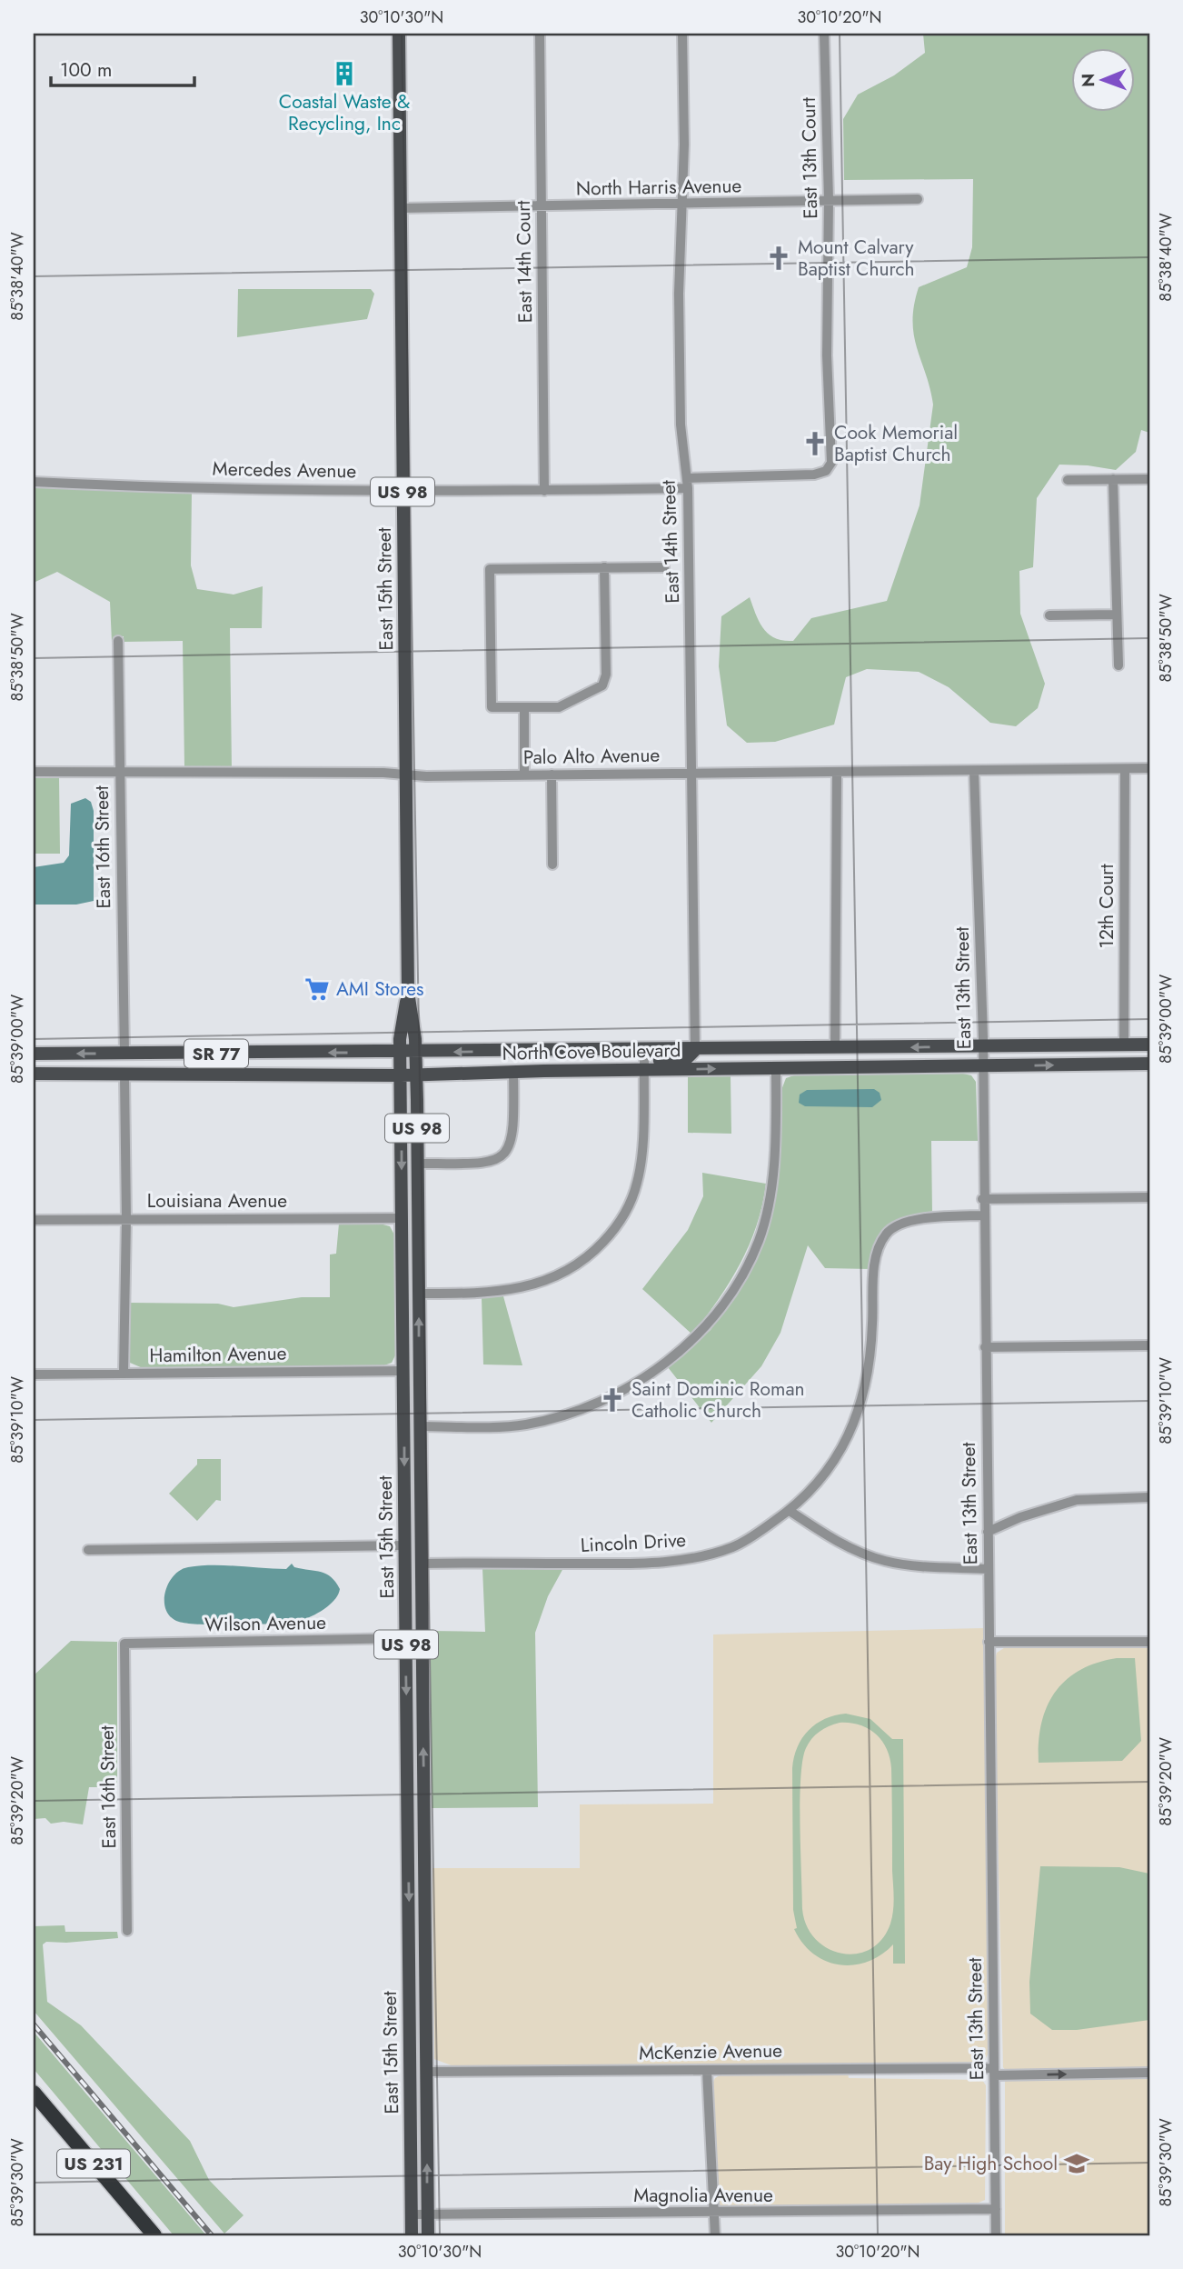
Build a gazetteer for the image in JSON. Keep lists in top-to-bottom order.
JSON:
{
  "streets": {
    "highway": ["US 231"],
    "main road": [
      "US 98",
      "East 15th Street",
      "North Cove Boulevard",
      "SR 77"
    ],
    "street": [
      "East 13th Court",
      "North Harris Avenue",
      "East 14th Court",
      "Mercedes Avenue",
      "East 14th Street",
      "Palo Alto Avenue",
      "East 16th Street",
      "12th Court",
      "East 13th Street",
      "Louisiana Avenue",
      "Hamilton Avenue",
      "Lincoln Drive",
      "Wilson Avenue",
      "McKenzie Avenue",
      "Magnolia Avenue"
    ]
  },
  "crossings": [
    ["East 13th Court", "North Harris Avenue"],
    ["East 13th Court", "Mercedes Avenue"],
    ["North Harris Avenue", "East 14th Court"],
    ["North Harris Avenue", "East 14th Street"],
    ["North Harris Avenue", "East 15th Street"],
    ["East 14th Court", "Mercedes Avenue"],
    ["Mercedes Avenue", "East 14th Street"],
    ["Mercedes Avenue", "East 15th Street"],
    ["East 14th Street", "Palo Alto Avenue"],
    ["East 14th Street", "North Cove Boulevard"],
    ["East 15th Street", "Palo Alto Avenue"],
    ["East 15th Street", "North Cove Boulevard"],
    ["East 15th Street", "Louisiana Avenue"],
    ["East 15th Street", "Hamilton Avenue"],
    ["East 15th Street", "Lincoln Drive"],
    ["East 15th Street", "Wilson Avenue"],
    ["East 15th Street", "McKenzie Avenue"],
    ["East 15th Street", "Magnolia Avenue"],
    ["Palo Alto Avenue", "East 16th Street"],
    ["Palo Alto Avenue", "12th Court"],
    ["Palo Alto Avenue", "East 13th Street"],
    ["East 16th Street", "North Cove Boulevard"],
    ["East 16th Street", "Wilson Avenue"],
    ["12th Court", "North Cove Boulevard"],
    ["East 13th Street", "North Cove Boulevard"],
    ["East 13th Street", "Lincoln Drive"],
    ["East 13th Street", "McKenzie Avenue"],
    ["East 13th Street", "Magnolia Avenue"]
  ],
  "places": {
    "building": ["Coastal Waste & Recycling, Inc"],
    "church": ["Mount Calvary Baptist Church", "Cook Memorial Baptist Church", "Saint Dominic Roman Catholic Church"],
    "supermarket": ["AMI Stores"],
    "school or university": ["Bay High School"]
  },
  "scale_bar": "100 m",
  "north": "left",
  "coordinates": [
    "30°10'30\"N",
    "30°10'20\"N",
    "85°38'40\"W",
    "85°38'50\"W",
    "85°39'00\"W",
    "85°39'10\"W",
    "85°39'20\"W",
    "85°39'30\"W"
  ]
}
